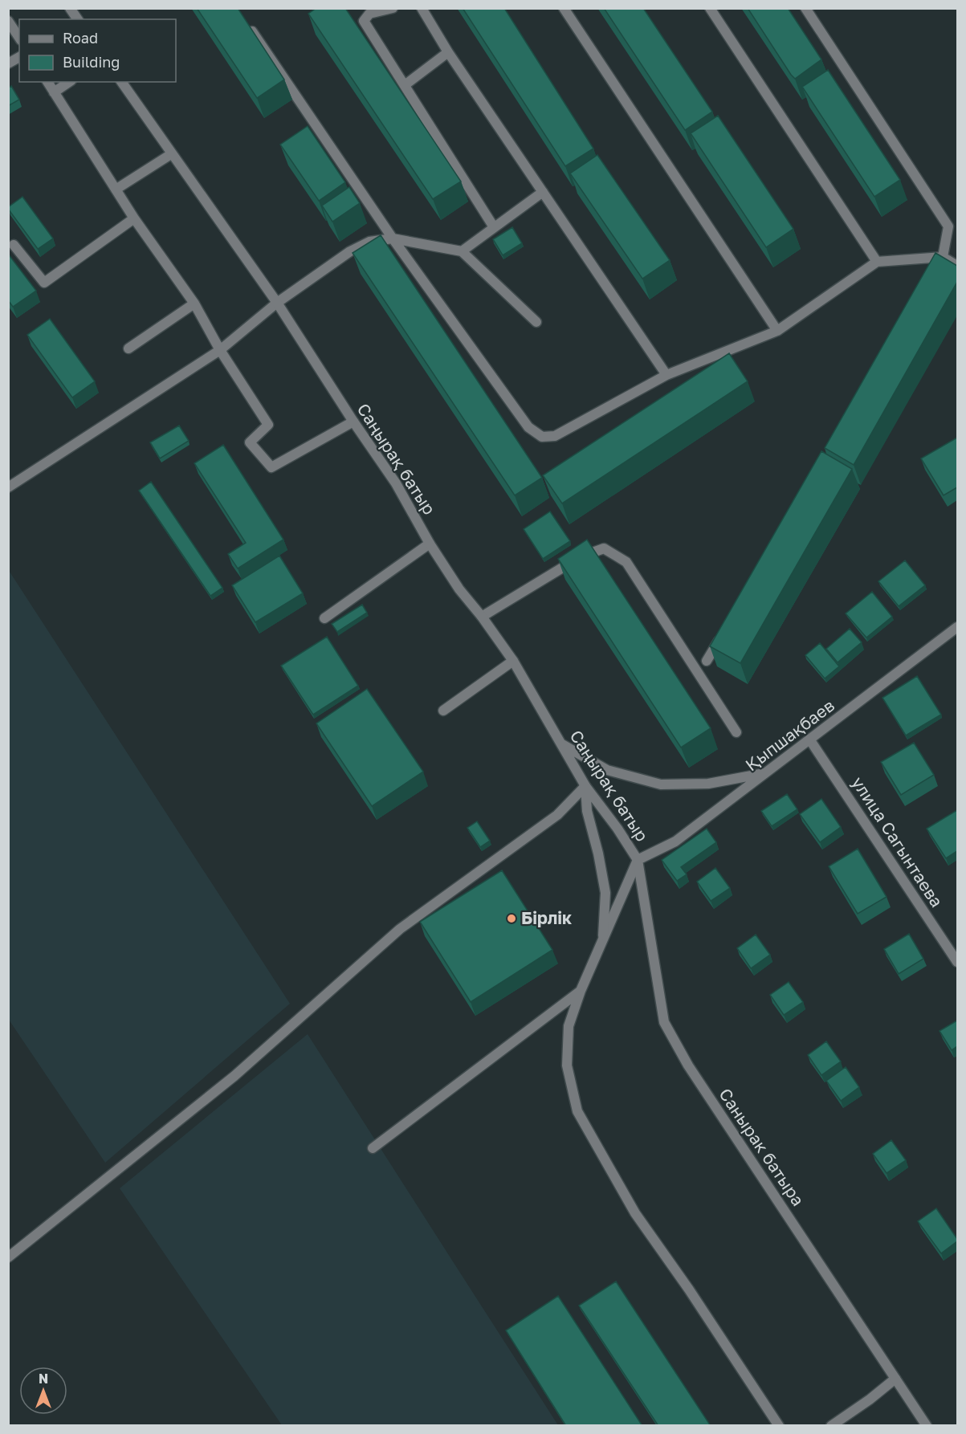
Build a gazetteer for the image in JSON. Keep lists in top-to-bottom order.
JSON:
{
  "streets": {
    "street": [
      "Саңырақ батыр",
      "Қыпшақбаев",
      "улица Сагынтаева",
      "Санырак батыра"
    ]
  },
  "crossings": [
    ["Саңырақ батыр", "Қыпшақбаев"],
    ["Саңырақ батыр", "Санырак батыра"],
    ["Қыпшақбаев", "улица Сагынтаева"],
    ["Қыпшақбаев", "Санырак батыра"]
  ],
  "places": ["Бірлік"],
  "legend": ["Road", "Building"],
  "north": "top"
}
